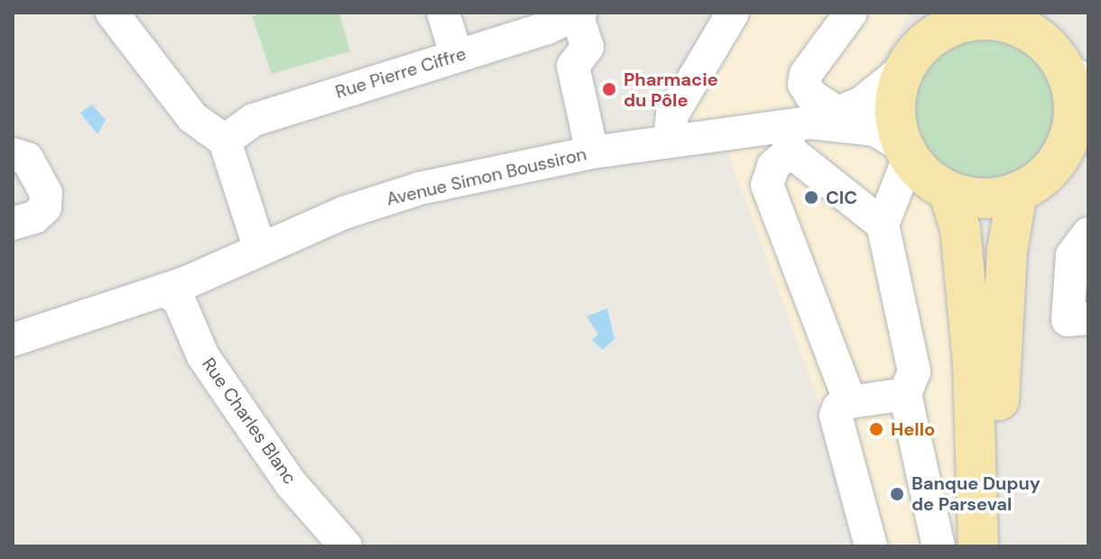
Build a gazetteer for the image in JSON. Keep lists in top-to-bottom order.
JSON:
{
  "streets": {
    "street": ["Rue Pierre Ciffre", "Avenue Simon Boussiron", "Rue Charles Blanc"]
  },
  "crossings": [
    ["Avenue Simon Boussiron", "Rue Charles Blanc"]
  ],
  "places": [
    "Pharmacie du Pôle",
    "CIC",
    "Hello",
    "Banque Dupuy de Parseval"
  ]
}
